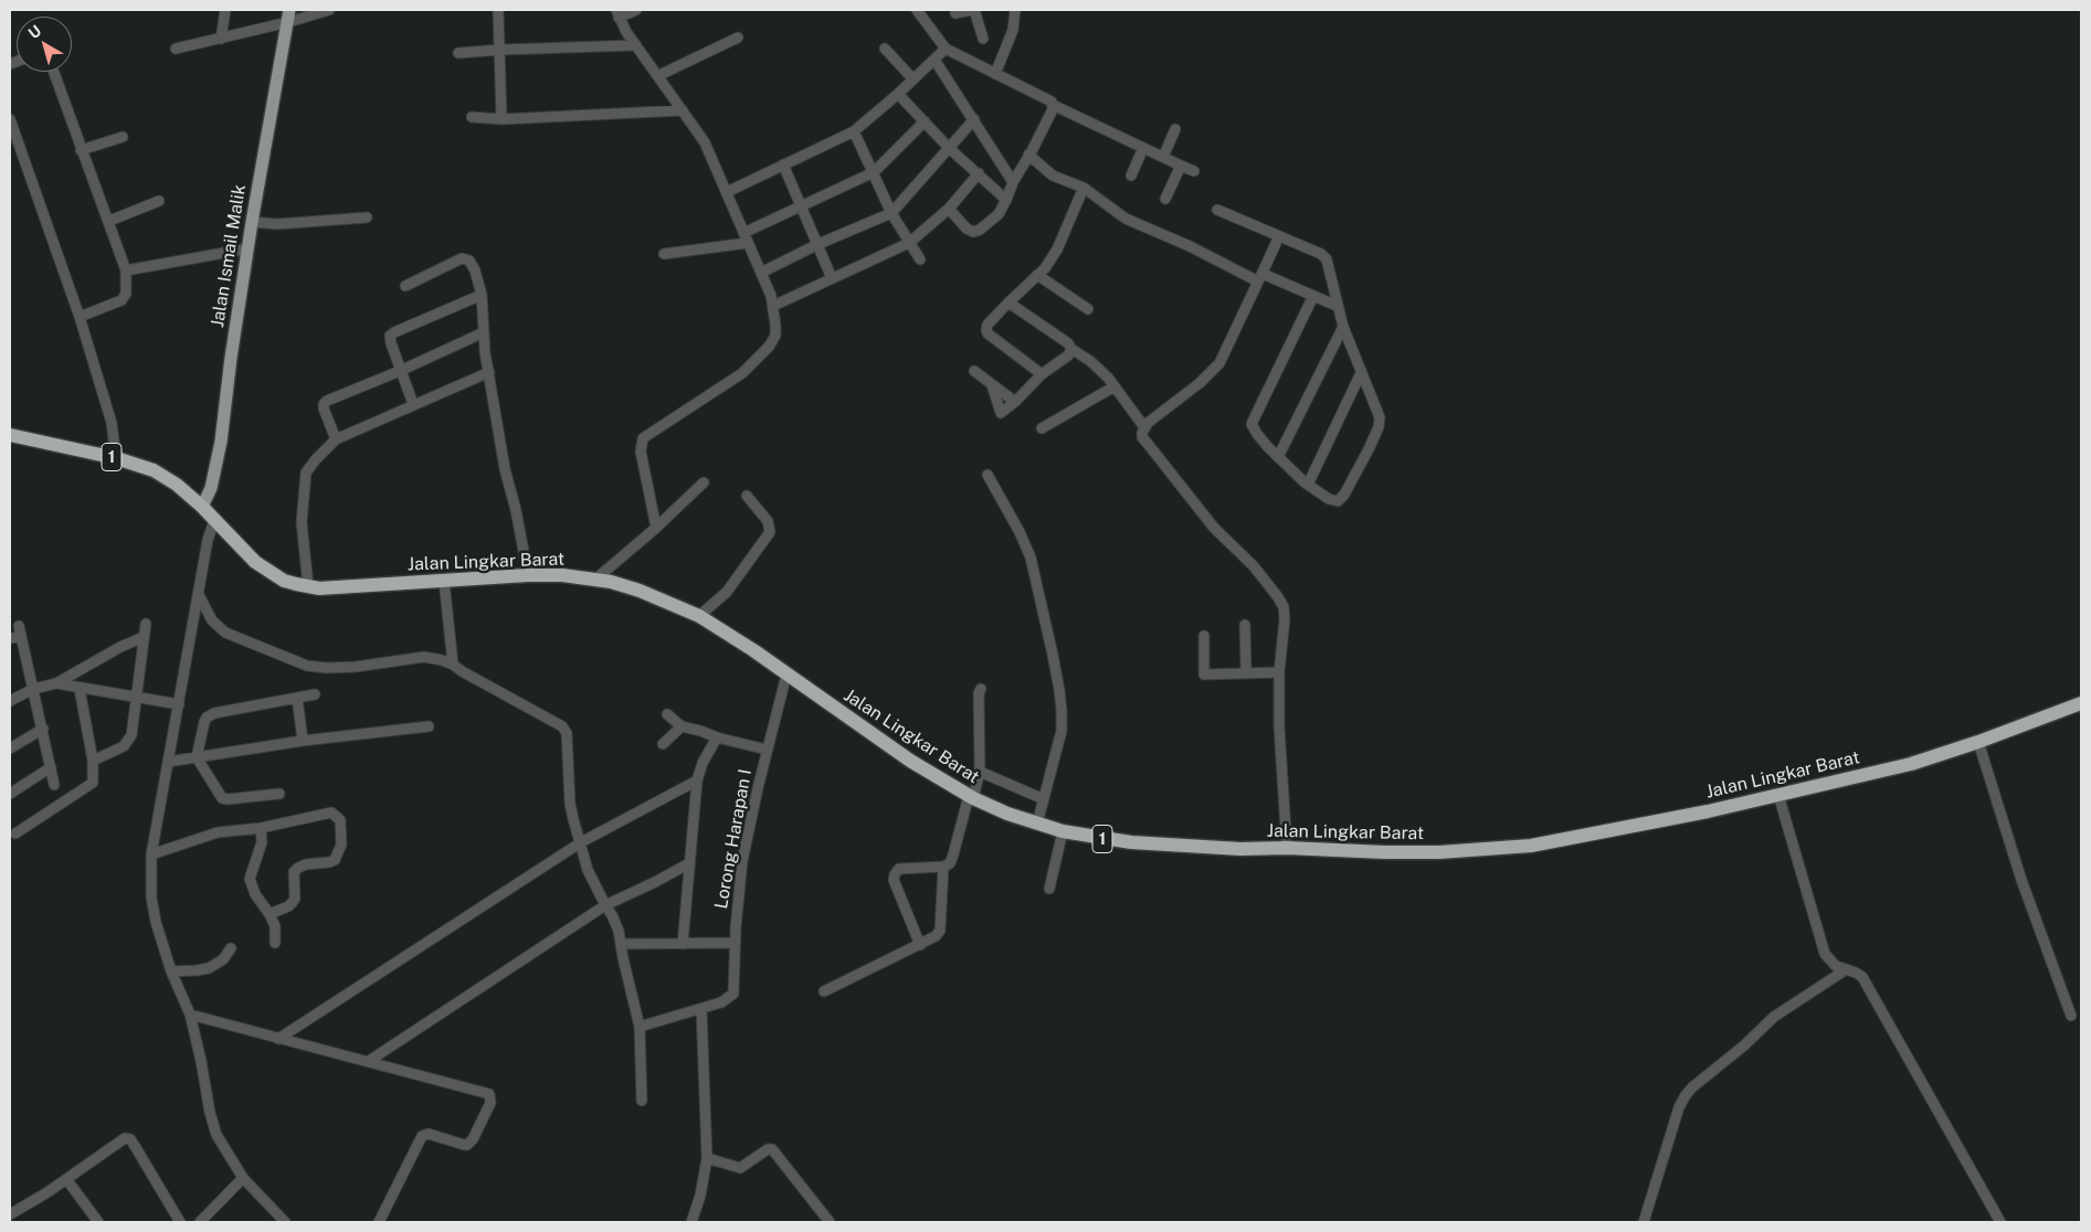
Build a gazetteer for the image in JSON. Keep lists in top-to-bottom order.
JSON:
{
  "streets": {
    "highway": ["1", "Jalan Lingkar Barat"],
    "main road": ["Jalan Ismail Malik"],
    "street": ["Lorong Harapan I"]
  },
  "crossings": [
    ["Jalan Ismail Malik", "Jalan Lingkar Barat"],
    ["Jalan Lingkar Barat", "Lorong Harapan I"]
  ],
  "north": "top left"
}
